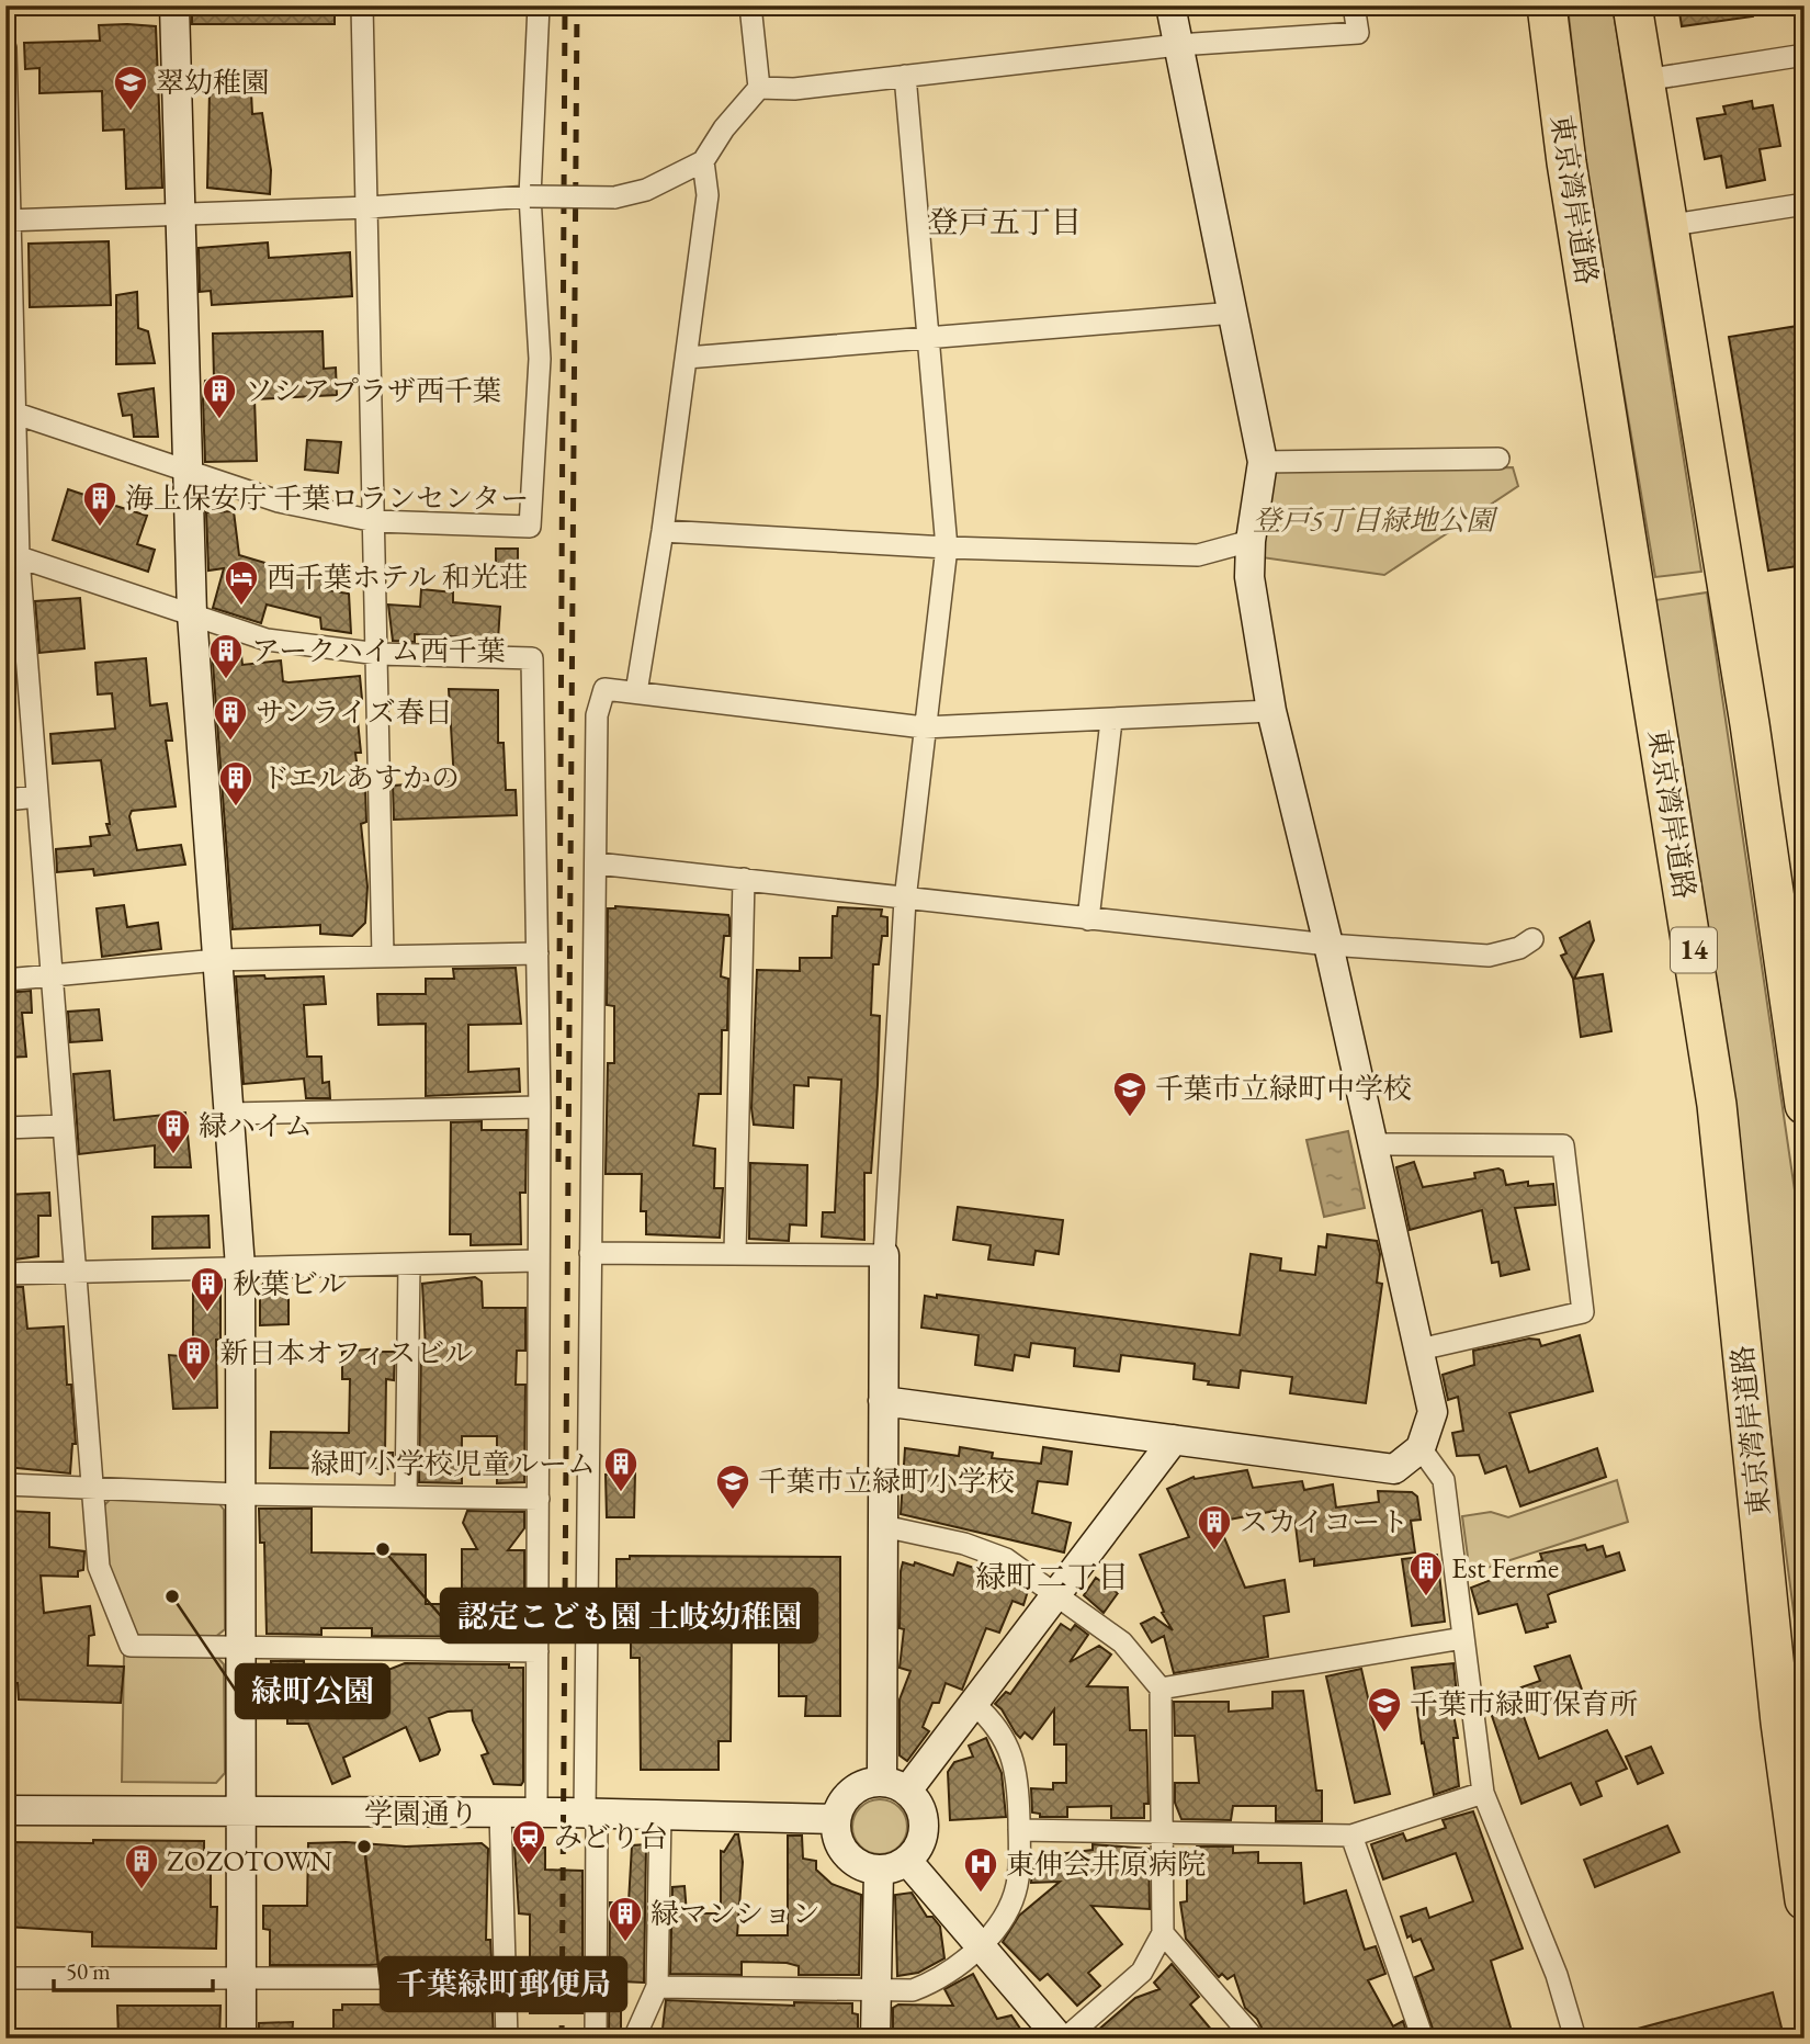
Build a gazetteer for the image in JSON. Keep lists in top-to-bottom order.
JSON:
{
  "streets": {
    "highway": ["東京湾岸道路", "14"],
    "street": ["学園通り"]
  },
  "districts": ["登戸五丁目", "緑町二丁目"],
  "parks": ["登戸5丁目緑地公園"],
  "places": {
    "school or university": [
      "翠幼稚園",
      "千葉市立緑町中学校",
      "千葉市立緑町小学校",
      "千葉市緑町保育所"
    ],
    "building": [
      "ソシアプラザ西千葉",
      "海上保安庁 千葉ロランセンター",
      "アークハイム西千葉",
      "サンライズ春日",
      "ドエルあすかの",
      "緑ハイム",
      "秋葉ビル",
      "新日本オフィスビル",
      "緑町小学校児童ルーム",
      "スカイコート",
      "Est Ferme",
      "ZOZOTOWN",
      "緑マンション"
    ],
    "hotel": ["西千葉ホテル 和光荘"],
    "other": ["認定こども園 土岐幼稚園", "緑町公園", "千葉緑町郵便局"],
    "station": ["みどり台"],
    "hospital": ["東伸会井原病院"]
  },
  "scale_bar": "50 m"
}
